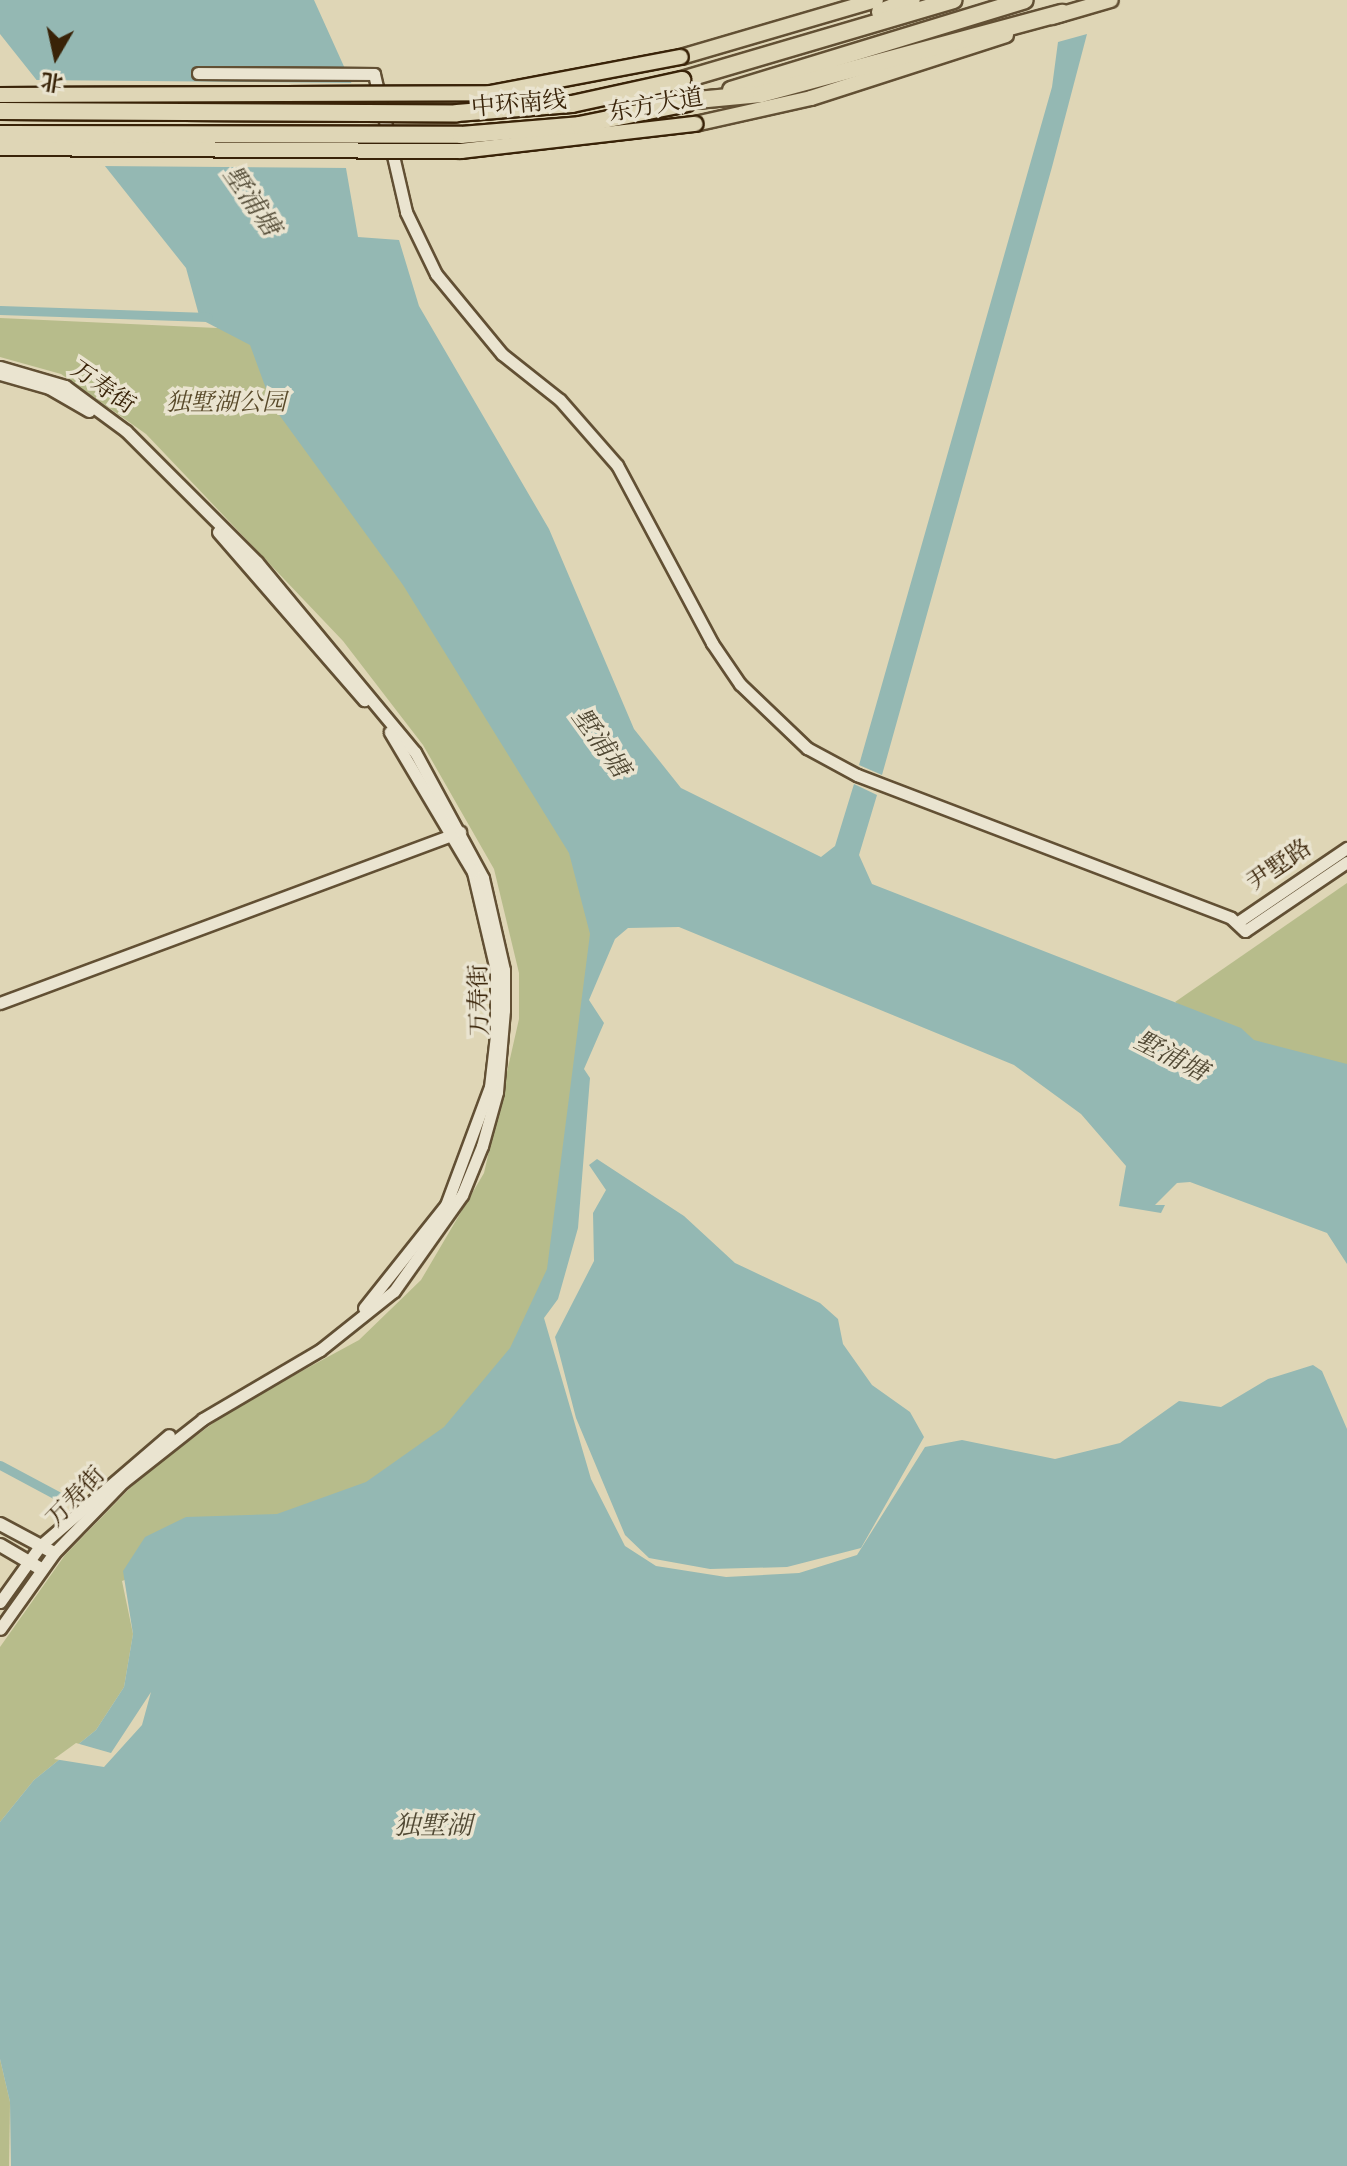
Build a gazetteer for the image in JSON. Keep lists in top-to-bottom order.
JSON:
{
  "streets": {
    "highway": ["中环南线"],
    "main road": ["东方大道"],
    "street": ["万寿街", "尹墅路"]
  },
  "water": ["墅浦塘", "独墅湖"],
  "parks": ["独墅湖公园"],
  "north": "bottom"
}
